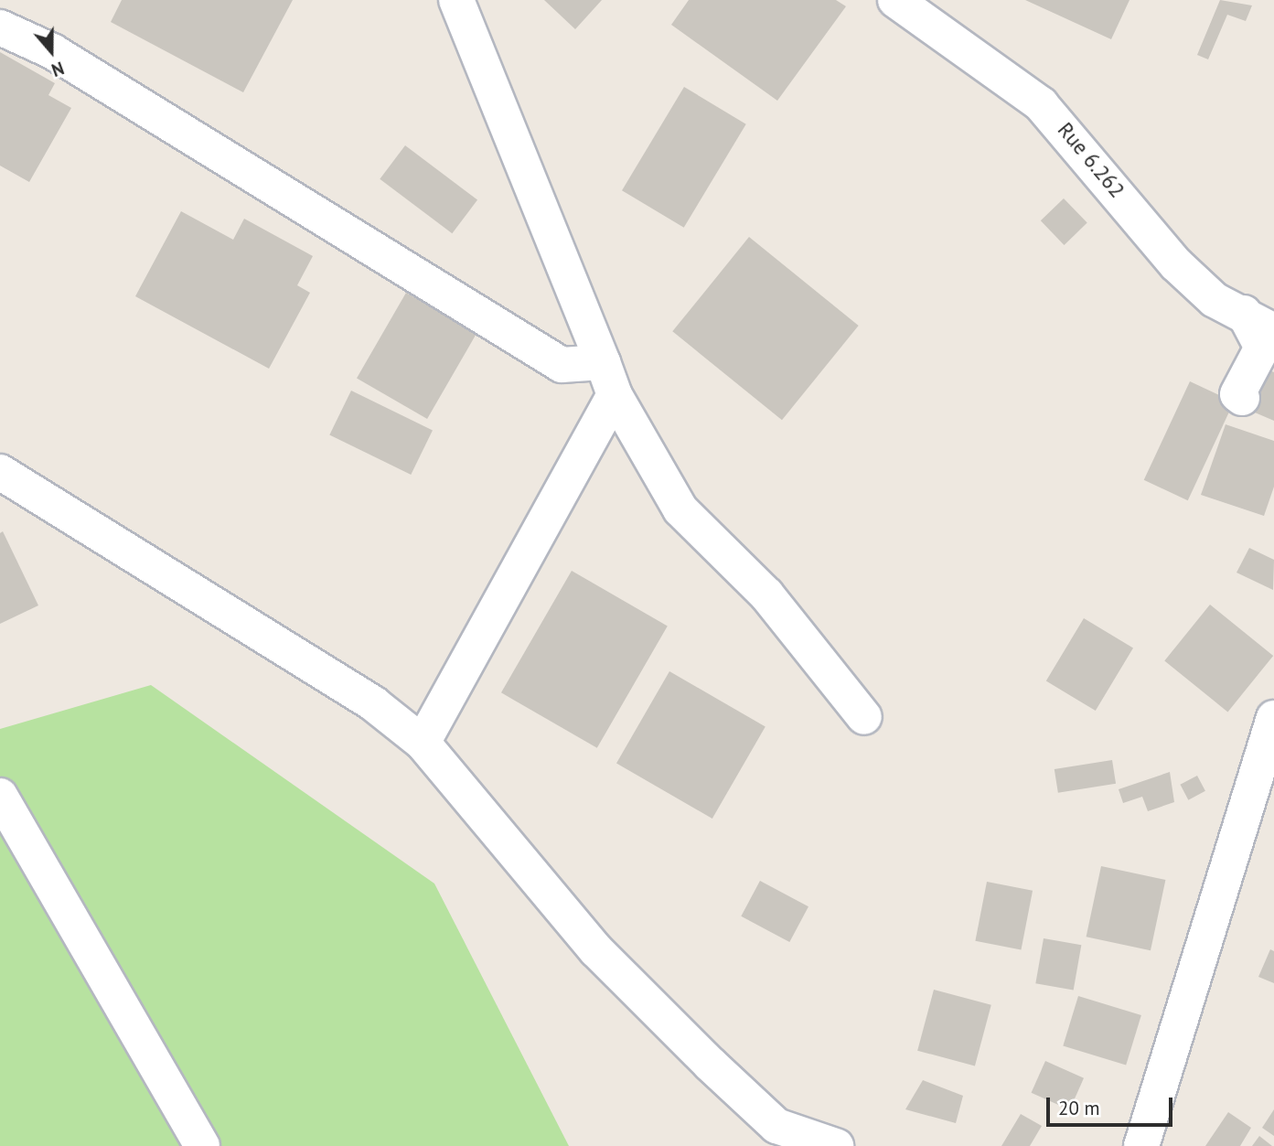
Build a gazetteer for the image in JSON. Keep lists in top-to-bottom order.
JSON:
{
  "streets": {
    "street": ["Rue 6.262"]
  },
  "scale_bar": "20 m",
  "north": "bottom"
}
